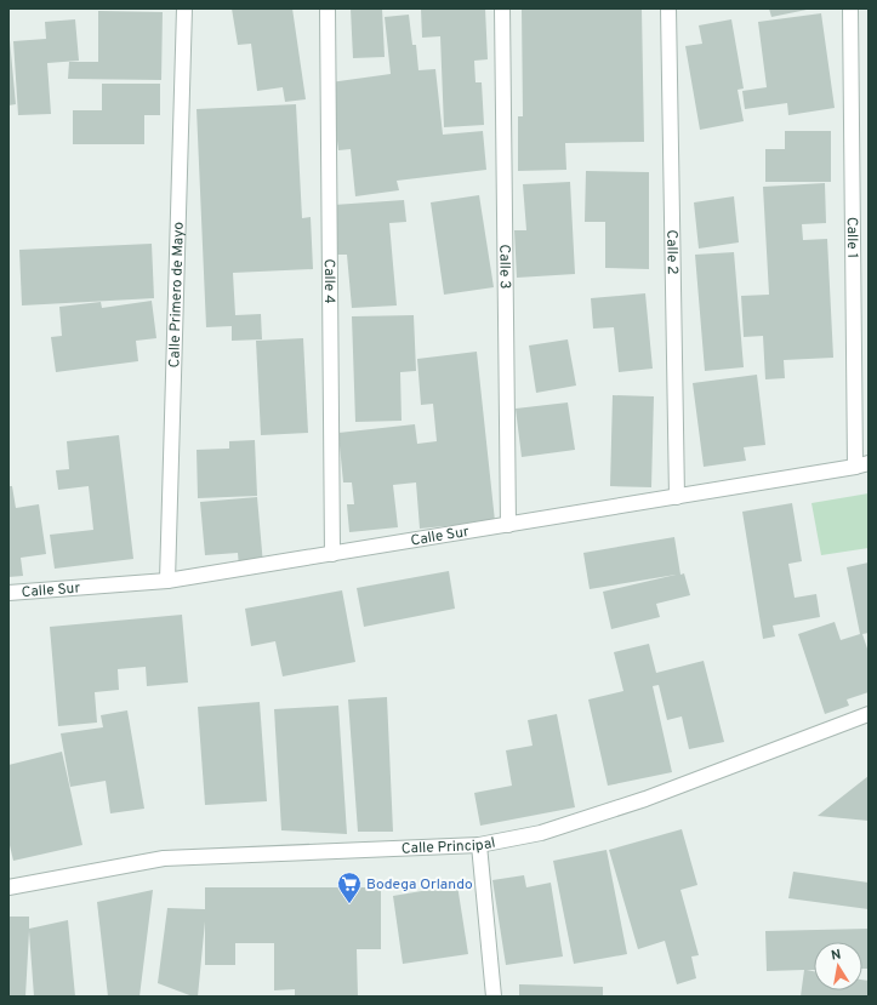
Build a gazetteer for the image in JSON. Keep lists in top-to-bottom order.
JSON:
{
  "streets": {
    "street": [
      "Calle 1",
      "Calle 2",
      "Calle 3",
      "Calle 4",
      "Calle Primero de Mayo",
      "Calle Sur",
      "Calle Principal"
    ]
  },
  "crossings": [
    ["Calle 1", "Calle Sur"],
    ["Calle 2", "Calle Sur"],
    ["Calle 3", "Calle Sur"],
    ["Calle 4", "Calle Sur"],
    ["Calle Primero de Mayo", "Calle Sur"]
  ],
  "places": {
    "supermarket": ["Bodega Orlando"]
  },
  "north": "top"
}
